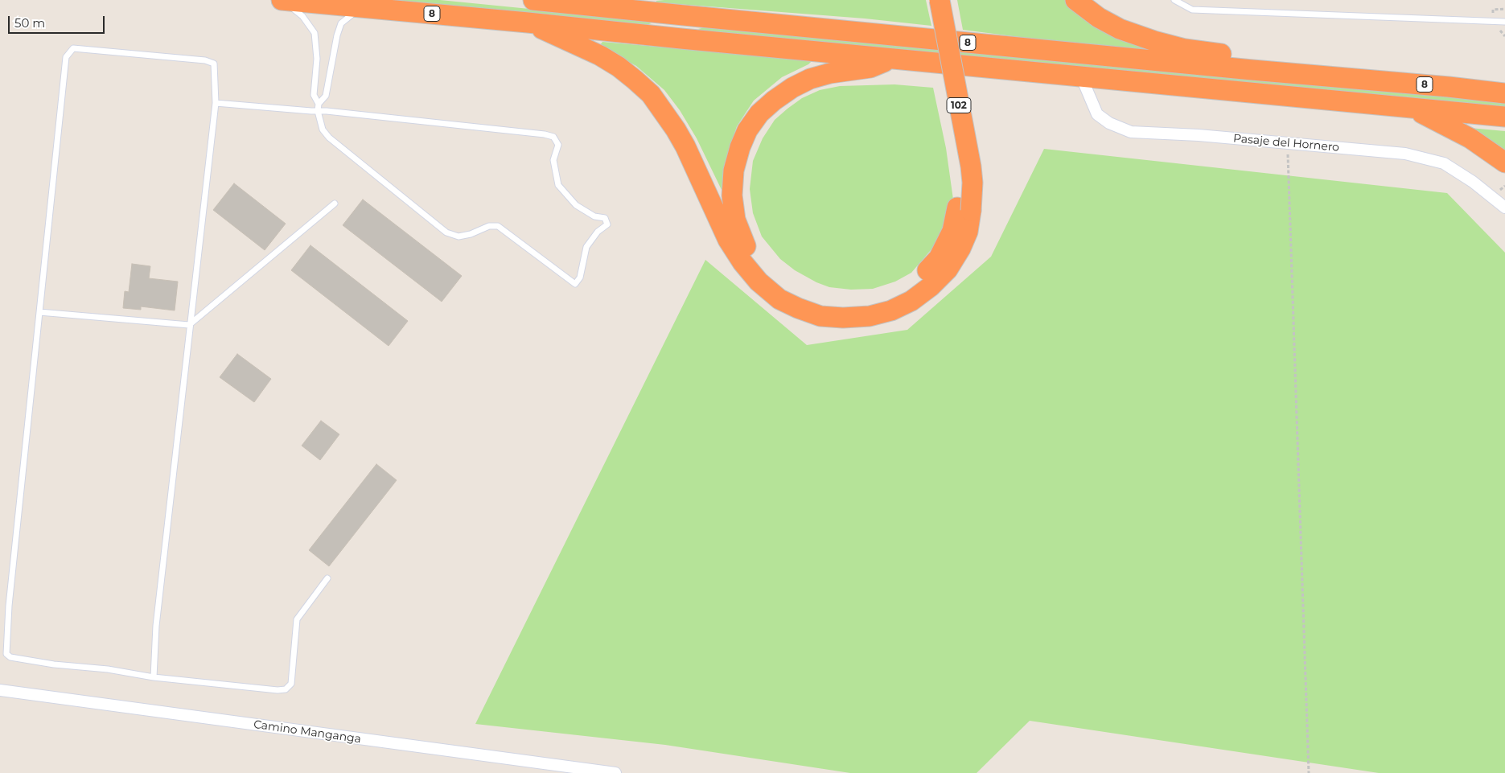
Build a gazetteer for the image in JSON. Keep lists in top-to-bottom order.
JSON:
{
  "streets": {
    "highway": ["8", "102"],
    "street": ["Pasaje del Hornero", "Camino Manganga"]
  },
  "crossings": [
    ["8", "Pasaje del Hornero"]
  ],
  "scale_bar": "50 m"
}
